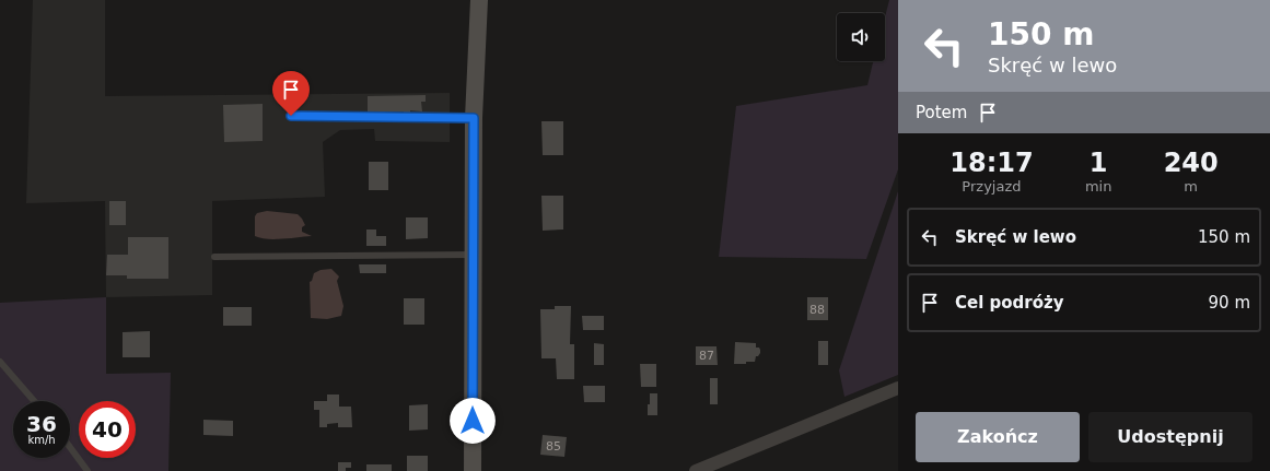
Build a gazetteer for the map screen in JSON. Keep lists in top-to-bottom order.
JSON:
{
  "house_numbers": ["88", "87", "85"],
  "page": {
    "turn": ["150 m", "Skręć w lewo"],
    "then": "Potem",
    "eta": [
      "18:17",
      "Przyjazd",
      "1",
      "min",
      "240",
      "m"
    ],
    "list": [
      {
        "name": "Skręć w lewo",
        "value": "150 m"
      },
      {
        "name": "Cel podróży",
        "value": "90 m"
      }
    ],
    "speed": "36 km/h",
    "limit": "40",
    "buttons": ["Zakończ", "Udostępnij"]
  }
}
